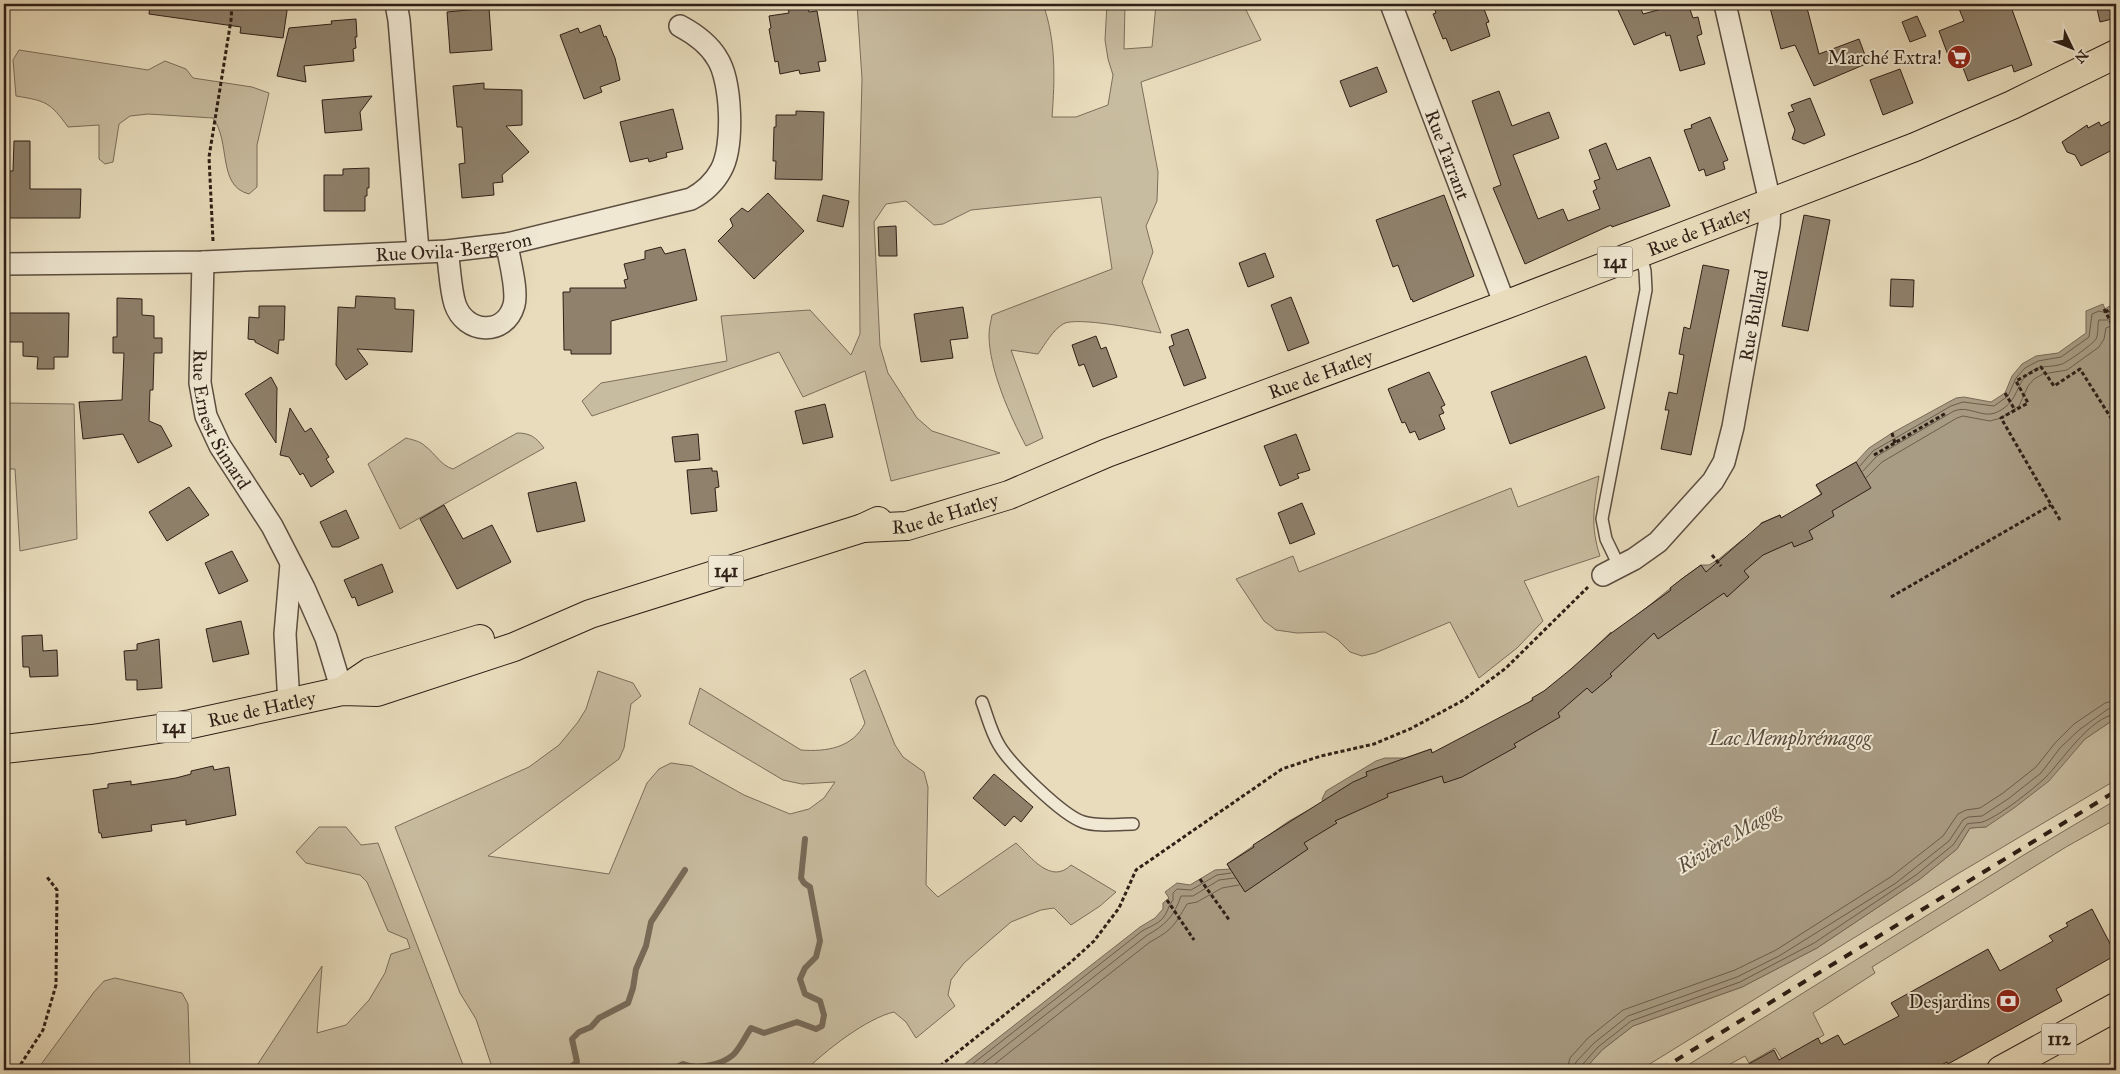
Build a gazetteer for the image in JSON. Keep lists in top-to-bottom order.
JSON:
{
  "streets": {
    "main road": ["Rue de Hatley", "141", "112"],
    "street": [
      "Rue Tarrant",
      "Rue Ovila-Bergeron",
      "Rue Bullard",
      "Rue Ernest Simard"
    ]
  },
  "crossings": [
    ["Rue Tarrant", "Rue de Hatley"],
    ["Rue de Hatley", "Rue Bullard"],
    ["Rue de Hatley", "Rue Ernest Simard"],
    ["Rue Ovila-Bergeron", "Rue Ernest Simard"]
  ],
  "water": ["Lac Memphrémagog", "Rivière Magog"],
  "places": {
    "supermarket": ["Marché Extra!"],
    "bank": ["Desjardins"]
  },
  "north": "bottom right"
}
